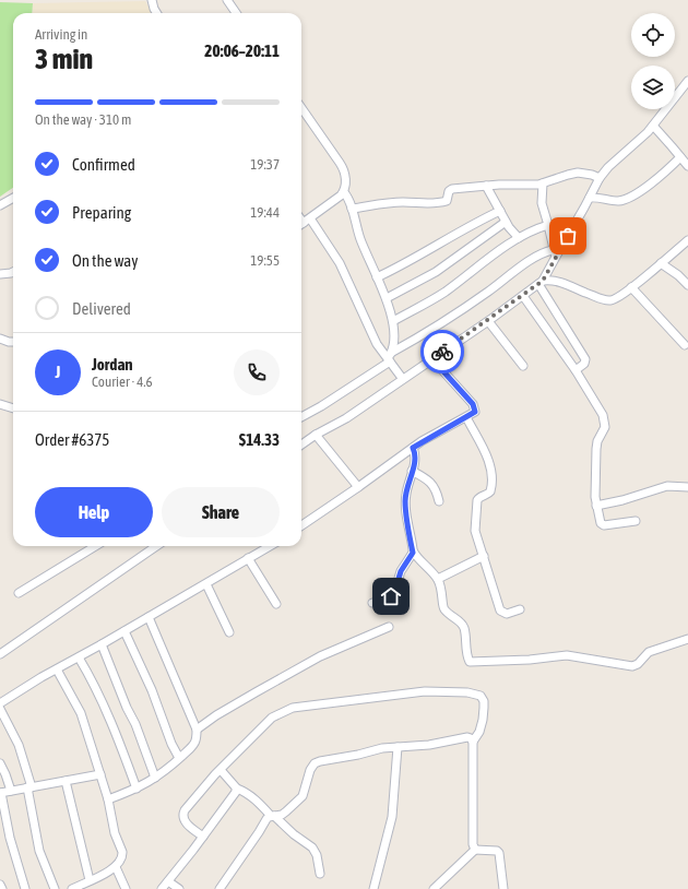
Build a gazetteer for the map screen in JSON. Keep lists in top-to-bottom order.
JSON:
{
  "page": {
    "heading": ["3 min", "Arriving in", "20:06–20:11"],
    "panel": [
      "Jordan",
      "Courier · 4.6",
      "Order #6375",
      "$14.33"
    ],
    "bar": "On the way · 310 m",
    "list": [
      ["Confirmed", "19:37"],
      ["Preparing", "19:44"],
      ["On the way", "19:55"],
      "Delivered"
    ],
    "round": "J",
    "buttons": ["Help", "Share"]
  }
}
